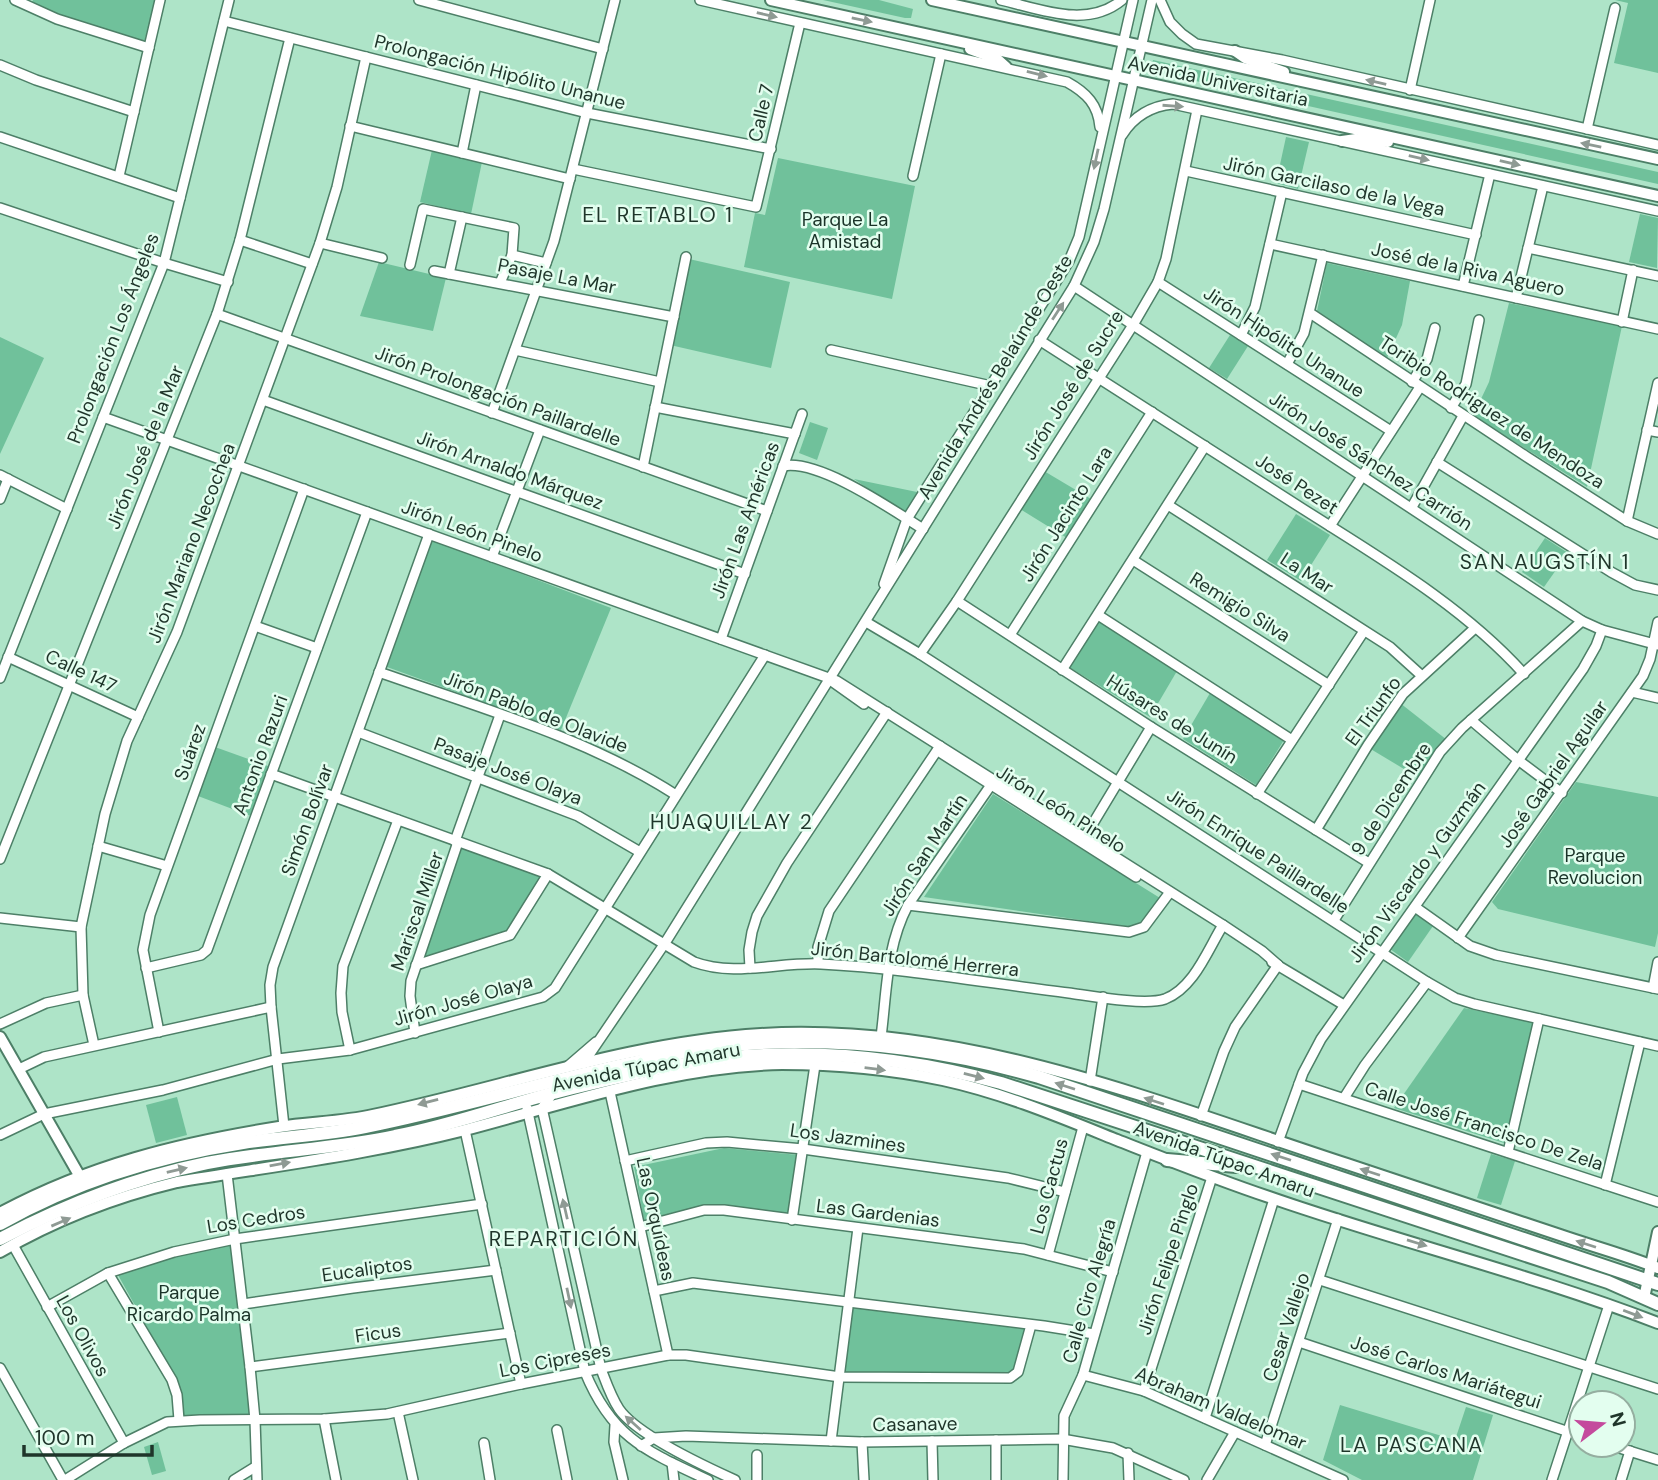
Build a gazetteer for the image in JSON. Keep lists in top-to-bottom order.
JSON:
{
  "streets": {
    "highway": ["Avenida Túpac Amaru"],
    "main road": ["Avenida Universitaria"],
    "street": [
      "Prolongación Hipólito Unanue",
      "Calle 7",
      "Jirón Garcilaso de la Vega",
      "José de la Riva Aguero",
      "Pasaje La Mar",
      "Prolongación Los Ángeles",
      "Jirón Hipólito Unanue",
      "Avenida Andrés Belaúnde Oeste",
      "Jirón José de Sucre",
      "Jirón Prolongación Paillardelle",
      "Toribio Rodriguez de Mendoza",
      "Jirón José de la Mar",
      "Jirón José Sánchez Carrión",
      "Jirón Arnaldo Márquez",
      "José Pezet",
      "Jirón Jacinto Lara",
      "Jirón Las Américas",
      "Jirón León Pinelo",
      "Jirón Mariano Necochea",
      "La Mar",
      "Remigio Silva",
      "Calle 147",
      "El Triunfo",
      "Jirón Pablo de Olavide",
      "Húsares de Junín",
      "Suárez",
      "Antonio Razuri",
      "Pasaje José Olaya",
      "José Gabriel Aguilar",
      "9 de Dicembre",
      "Simón Bolívar",
      "Jirón Enrique Paillardelle",
      "Jirón San Martín",
      "Jirón Viscardo y Guzmán",
      "Mariscal Miller",
      "Jirón Bartolomé Herrera",
      "Jirón José Olaya",
      "Calle José Francisco De Zela",
      "Los Jazmines",
      "Los Cactus",
      "Las Gardenias",
      "Los Cedros",
      "Las Orquídeas",
      "Jirón Felipe Pinglo",
      "Eucaliptos",
      "Calle Ciro Alegría",
      "Cesar Vallejo",
      "Ficus",
      "Los Olivos",
      "Los Cipreses",
      "José Carlos Mariátegui",
      "Abraham Valdelomar",
      "Casanave"
    ]
  },
  "crossings": [
    ["Prolongación Hipólito Unanue", "Calle 7"],
    ["Prolongación Hipólito Unanue", "Prolongación Los Ángeles"],
    ["Prolongación Hipólito Unanue", "Jirón José de la Mar"],
    ["Prolongación Hipólito Unanue", "Jirón Mariano Necochea"],
    ["Avenida Universitaria", "Avenida Andrés Belaúnde Oeste"],
    ["Avenida Universitaria", "Jirón José de Sucre"],
    ["Jirón Garcilaso de la Vega", "Jirón José de Sucre"],
    ["Prolongación Los Ángeles", "Jirón León Pinelo"],
    ["Prolongación Los Ángeles", "Calle 147"],
    ["Jirón Hipólito Unanue", "Jirón José de Sucre"],
    ["Avenida Andrés Belaúnde Oeste", "Jirón José Sánchez Carrión"],
    ["Avenida Andrés Belaúnde Oeste", "José Pezet"],
    ["Avenida Andrés Belaúnde Oeste", "Jirón León Pinelo"],
    ["Avenida Andrés Belaúnde Oeste", "Jirón Enrique Paillardelle"],
    ["Avenida Andrés Belaúnde Oeste", "Jirón Bartolomé Herrera"],
    ["Avenida Andrés Belaúnde Oeste", "Avenida Túpac Amaru"],
    ["Jirón José de Sucre", "Jirón José Sánchez Carrión"],
    ["Jirón José de Sucre", "José Pezet"],
    ["Jirón José de Sucre", "Húsares de Junín"],
    ["Jirón José de Sucre", "Jirón Enrique Paillardelle"],
    ["Jirón Prolongación Paillardelle", "Jirón José de la Mar"],
    ["Jirón Prolongación Paillardelle", "Jirón Las Américas"],
    ["Jirón Prolongación Paillardelle", "Jirón Mariano Necochea"],
    ["Jirón José de la Mar", "Jirón León Pinelo"],
    ["Jirón José de la Mar", "Calle 147"],
    ["Jirón José Sánchez Carrión", "José Gabriel Aguilar"],
    ["Jirón José Sánchez Carrión", "9 de Dicembre"],
    ["Jirón José Sánchez Carrión", "Jirón Viscardo y Guzmán"],
    ["Jirón Arnaldo Márquez", "Jirón Las Américas"],
    ["Jirón Arnaldo Márquez", "Jirón Mariano Necochea"],
    ["José Pezet", "Jirón Jacinto Lara"],
    ["José Pezet", "El Triunfo"],
    ["José Pezet", "9 de Dicembre"],
    ["Jirón Jacinto Lara", "Húsares de Junín"],
    ["Jirón Las Américas", "Jirón León Pinelo"],
    ["Jirón León Pinelo", "Jirón Mariano Necochea"],
    ["Jirón León Pinelo", "Suárez"],
    ["Jirón León Pinelo", "Antonio Razuri"],
    ["Jirón León Pinelo", "Simón Bolívar"],
    ["Jirón León Pinelo", "Jirón San Martín"],
    ["Jirón León Pinelo", "Jirón Viscardo y Guzmán"],
    ["Jirón León Pinelo", "Jirón Bartolomé Herrera"],
    ["Jirón León Pinelo", "Jirón José Olaya"],
    ["Jirón Mariano Necochea", "Calle 147"],
    ["La Mar", "El Triunfo"],
    ["El Triunfo", "Húsares de Junín"],
    ["Jirón Pablo de Olavide", "Simón Bolívar"],
    ["Jirón Pablo de Olavide", "Mariscal Miller"],
    ["Jirón Pablo de Olavide", "Jirón José Olaya"],
    ["Húsares de Junín", "9 de Dicembre"],
    ["Suárez", "Antonio Razuri"],
    ["Antonio Razuri", "Jirón Bartolomé Herrera"],
    ["Pasaje José Olaya", "Simón Bolívar"],
    ["Pasaje José Olaya", "Mariscal Miller"],
    ["Pasaje José Olaya", "Jirón José Olaya"],
    ["9 de Dicembre", "Jirón Enrique Paillardelle"],
    ["Simón Bolívar", "Jirón Bartolomé Herrera"],
    ["Simón Bolívar", "Jirón José Olaya"],
    ["Simón Bolívar", "Avenida Túpac Amaru"],
    ["Jirón Enrique Paillardelle", "Jirón Viscardo y Guzmán"],
    ["Jirón San Martín", "Jirón Bartolomé Herrera"],
    ["Jirón San Martín", "Avenida Túpac Amaru"],
    ["Jirón Viscardo y Guzmán", "Avenida Túpac Amaru"],
    ["Jirón Viscardo y Guzmán", "Calle José Francisco De Zela"],
    ["Mariscal Miller", "Jirón Bartolomé Herrera"],
    ["Mariscal Miller", "Jirón José Olaya"],
    ["Jirón Bartolomé Herrera", "Jirón José Olaya"],
    ["Avenida Túpac Amaru", "Los Cactus"],
    ["Avenida Túpac Amaru", "Las Orquídeas"],
    ["Avenida Túpac Amaru", "Jirón Felipe Pinglo"],
    ["Avenida Túpac Amaru", "Calle Ciro Alegría"],
    ["Avenida Túpac Amaru", "Cesar Vallejo"],
    ["Avenida Túpac Amaru", "Los Olivos"],
    ["Los Jazmines", "Los Cactus"],
    ["Los Jazmines", "Las Orquídeas"],
    ["Los Cactus", "Las Gardenias"],
    ["Las Gardenias", "Las Orquídeas"],
    ["Las Gardenias", "Calle Ciro Alegría"],
    ["Los Cedros", "Los Olivos"],
    ["Las Orquídeas", "Los Cipreses"],
    ["Jirón Felipe Pinglo", "Abraham Valdelomar"],
    ["Calle Ciro Alegría", "Abraham Valdelomar"],
    ["Calle Ciro Alegría", "Casanave"],
    ["Cesar Vallejo", "José Carlos Mariátegui"],
    ["Cesar Vallejo", "Abraham Valdelomar"],
    ["Los Olivos", "Los Cipreses"]
  ],
  "districts": [
    "EL RETABLO 1",
    "SAN AUGSTÍN 1",
    "HUAQUILLAY 2",
    "REPARTICIÓN",
    "LA PASCANA"
  ],
  "parks": ["Parque La Amistad", "Parque Revolucion", "Parque Ricardo Palma"],
  "scale_bar": "100 m",
  "north": "right"
}
